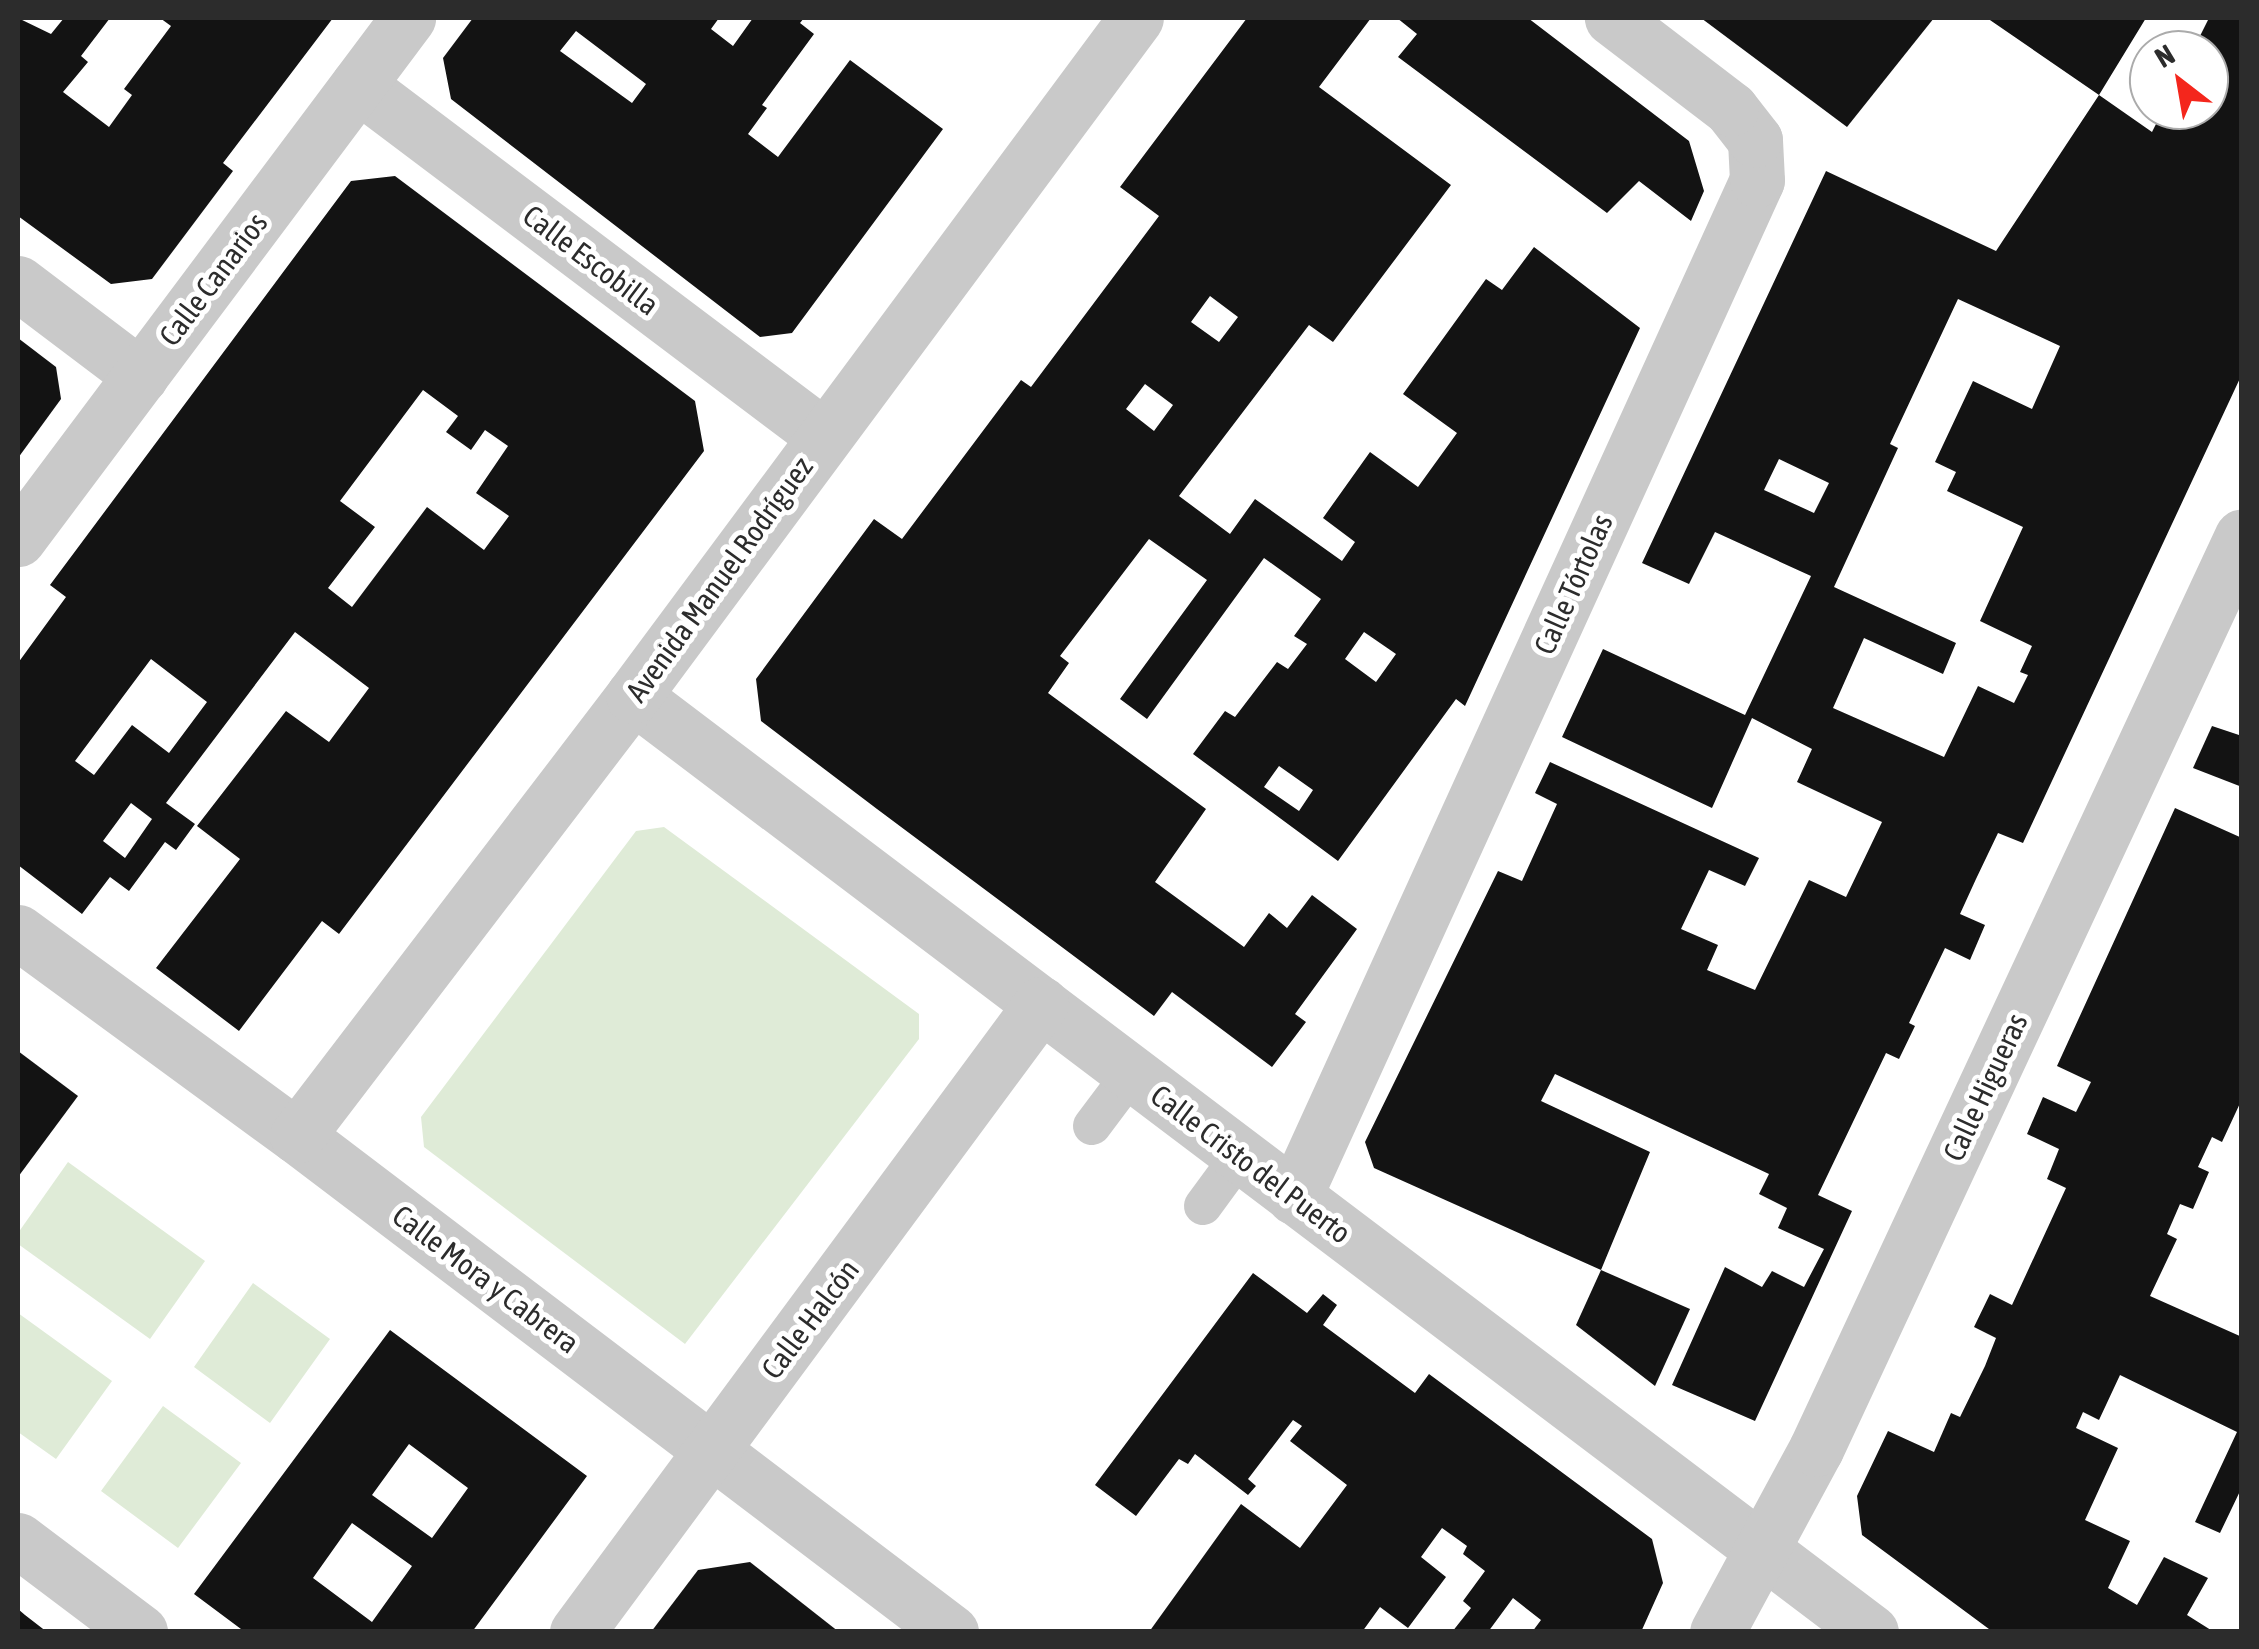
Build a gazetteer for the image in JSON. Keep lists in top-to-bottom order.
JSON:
{
  "streets": {
    "street": [
      "Calle Escobilla",
      "Calle Canarios",
      "Avenida Manuel Rodríguez",
      "Calle Tórtolas",
      "Calle Higueras",
      "Calle Cristo del Puerto",
      "Calle Mora y Cabrera",
      "Calle Halcón"
    ]
  },
  "crossings": [
    ["Calle Escobilla", "Calle Canarios"],
    ["Calle Escobilla", "Avenida Manuel Rodríguez"],
    ["Avenida Manuel Rodríguez", "Calle Cristo del Puerto"],
    ["Avenida Manuel Rodríguez", "Calle Mora y Cabrera"],
    ["Calle Tórtolas", "Calle Cristo del Puerto"],
    ["Calle Higueras", "Calle Cristo del Puerto"],
    ["Calle Cristo del Puerto", "Calle Halcón"],
    ["Calle Mora y Cabrera", "Calle Halcón"]
  ],
  "north": "top left"
}
